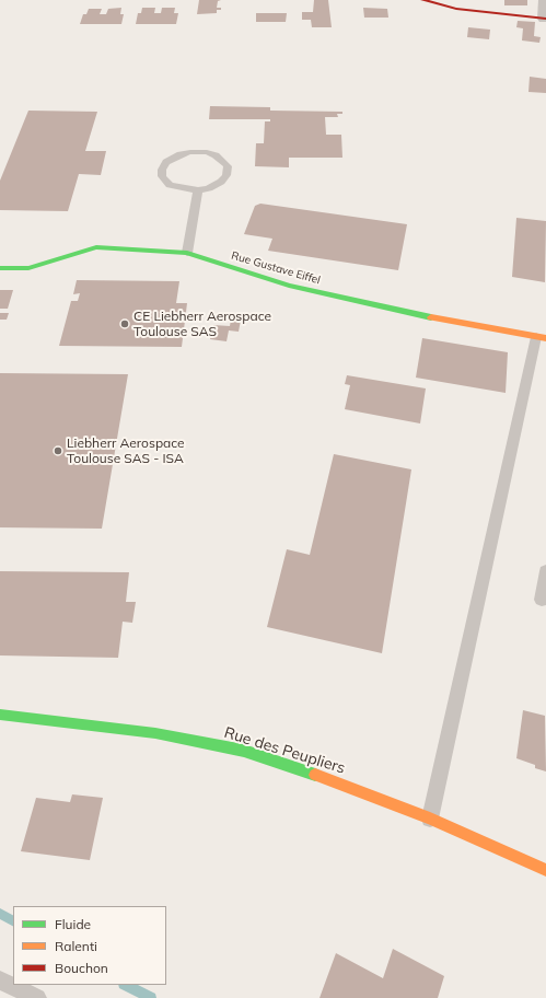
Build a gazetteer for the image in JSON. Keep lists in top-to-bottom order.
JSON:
{
  "streets": {
    "street": ["Rue Gustave Eiffel", "Rue des Peupliers"]
  },
  "places": ["CE Liebherr Aerospace Toulouse SAS", "Liebherr Aerospace Toulouse SAS - ISA"],
  "legend": ["Fluide", "Ralenti", "Bouchon"]
}
